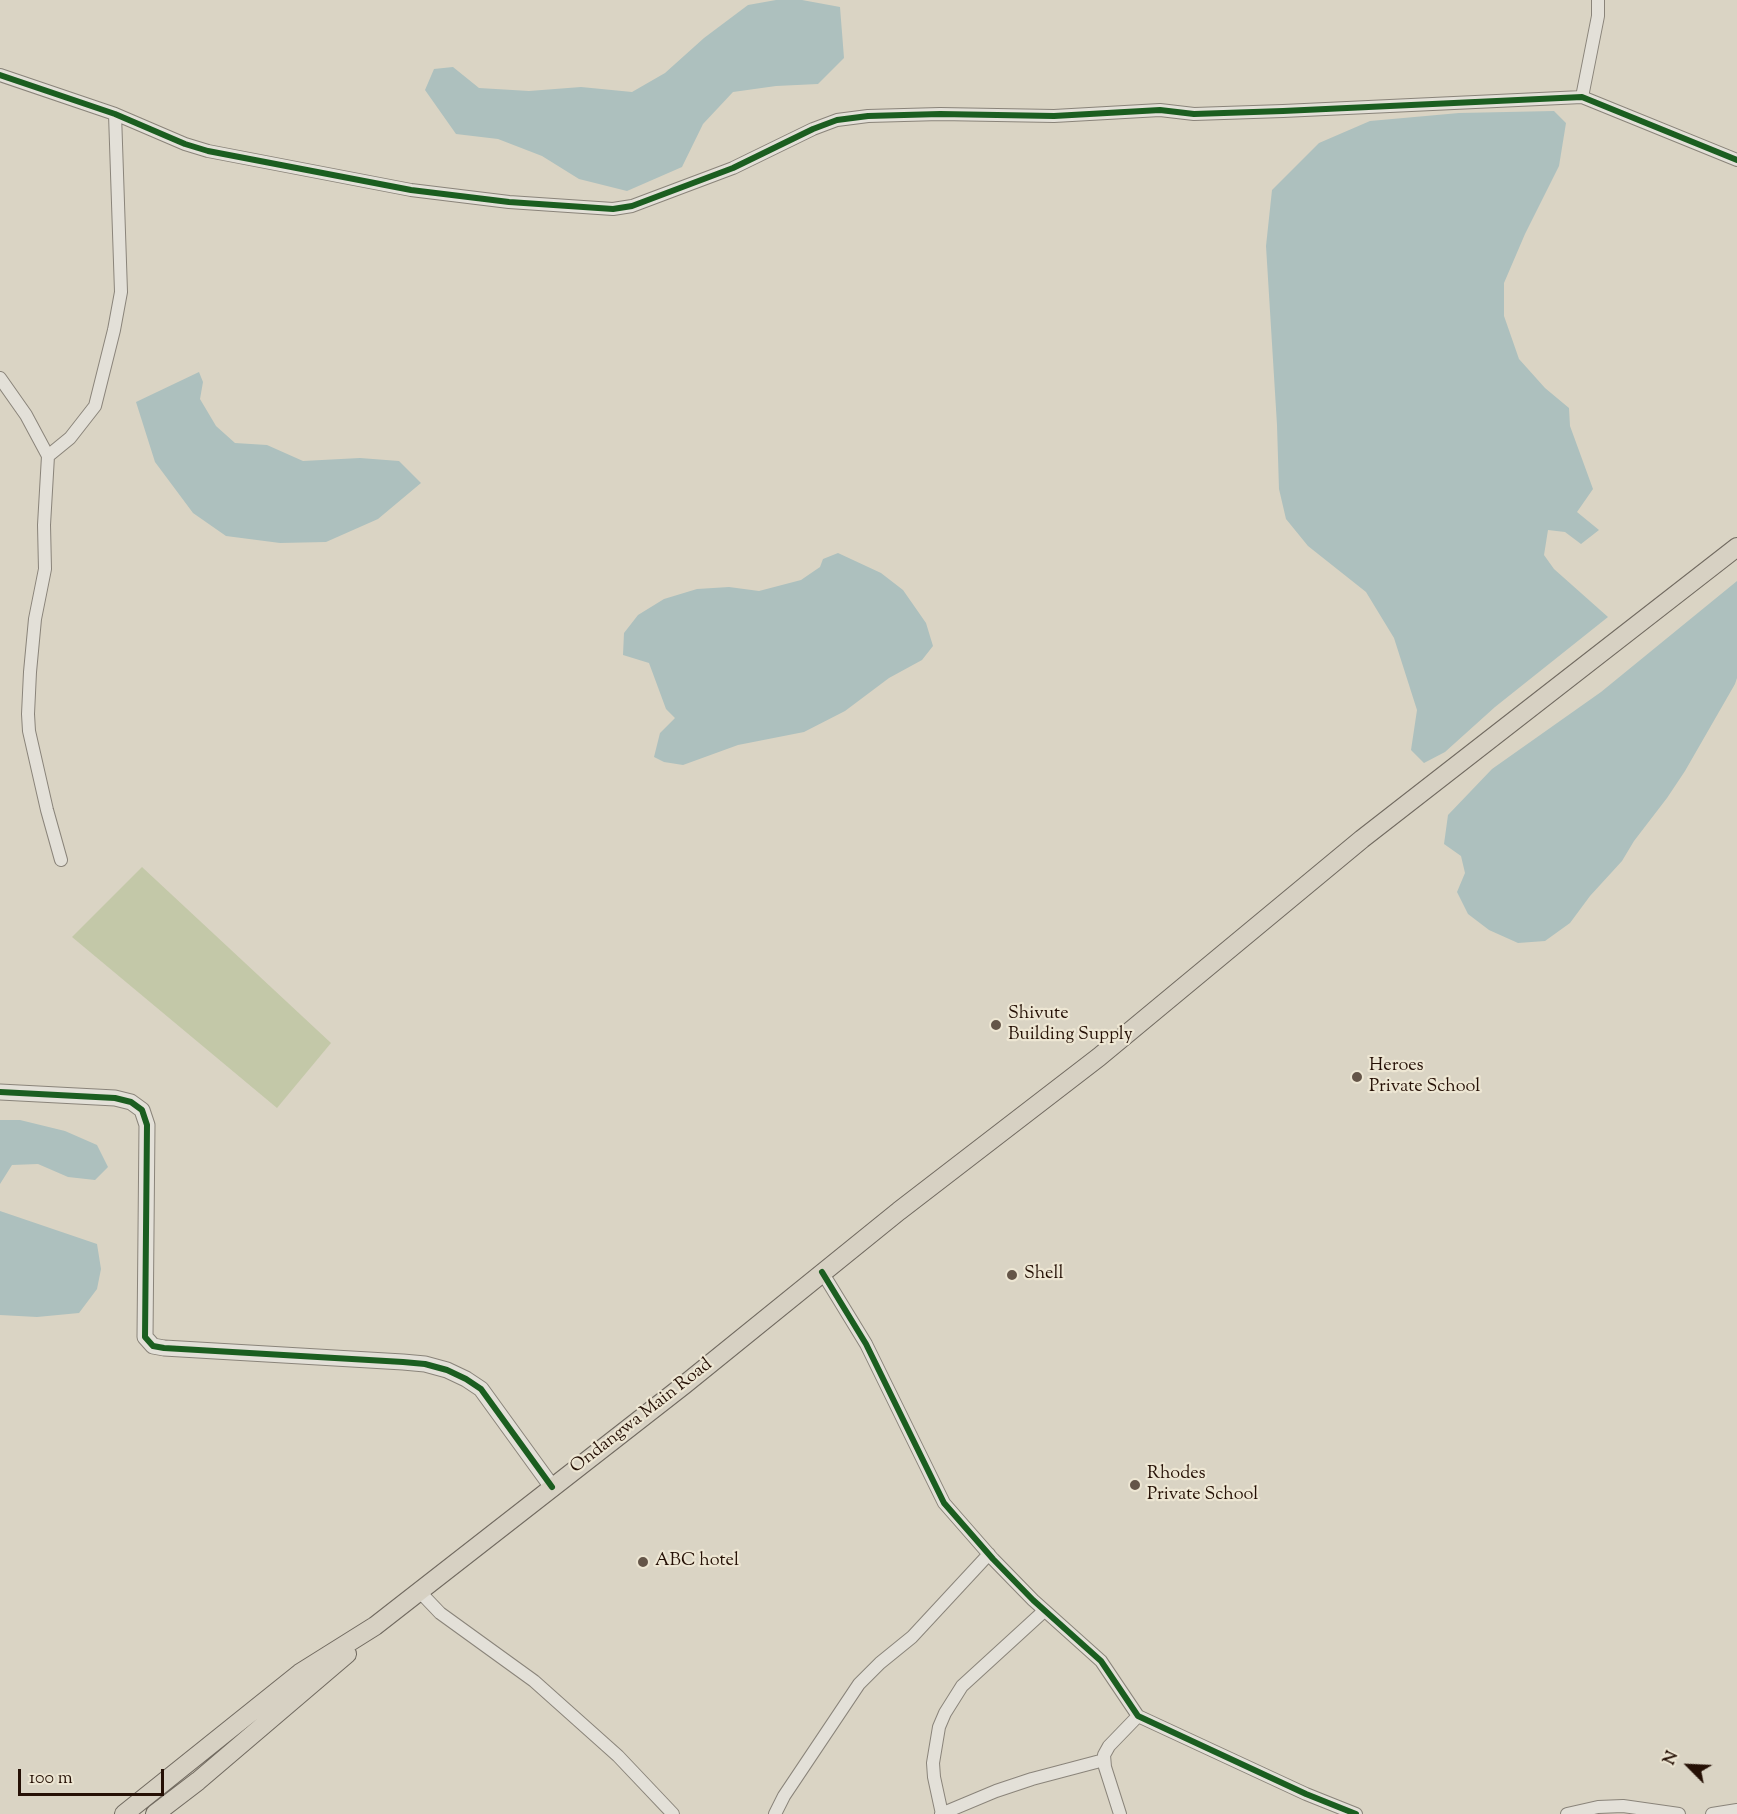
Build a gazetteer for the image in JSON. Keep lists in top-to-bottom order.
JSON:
{
  "streets": {
    "main road": ["Ondangwa Main Road"]
  },
  "places": [
    "Shivute Building Supply",
    "Heroes Private School",
    "Shell",
    "Rhodes Private School",
    "ABC hotel"
  ],
  "scale_bar": "100 m",
  "north": "top left"
}
